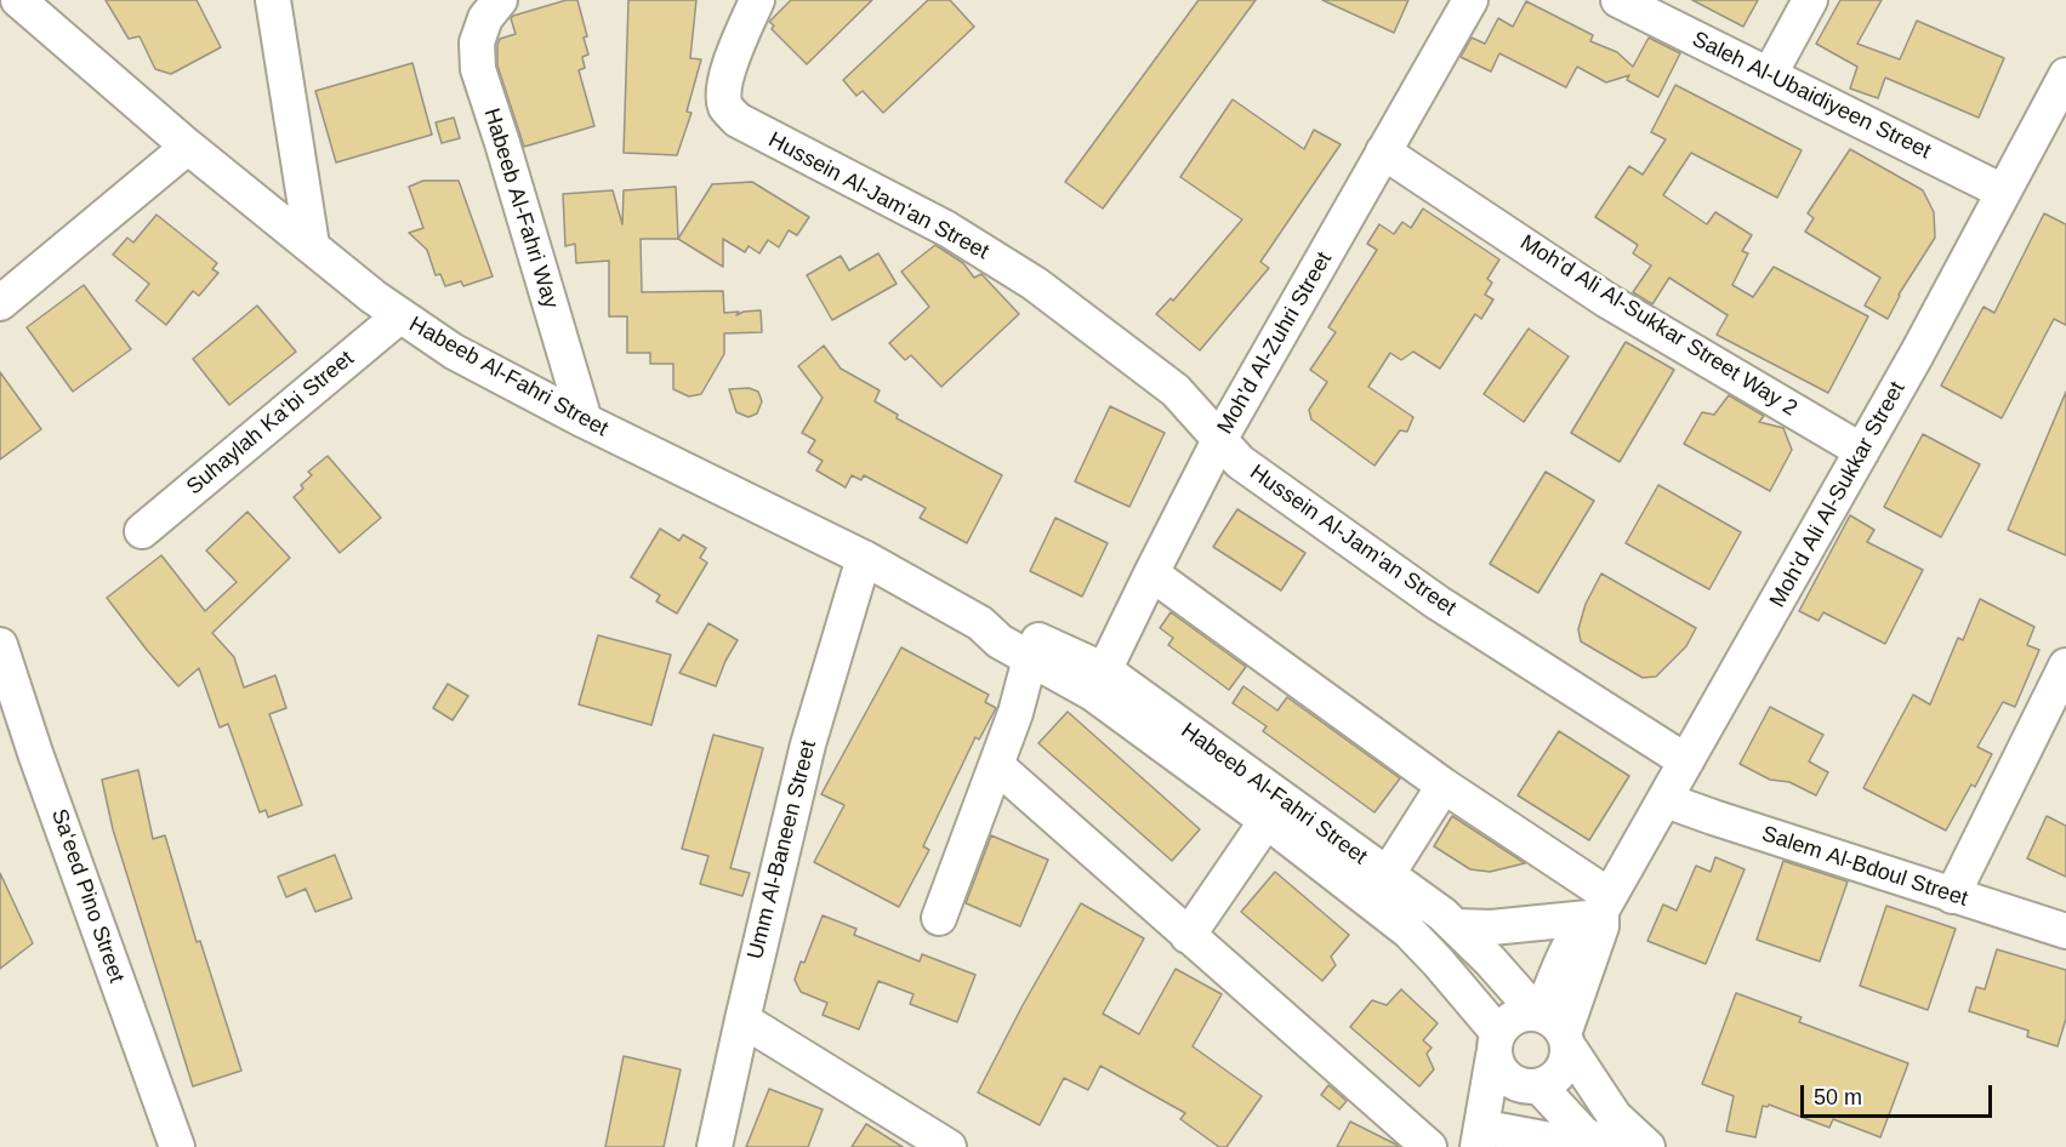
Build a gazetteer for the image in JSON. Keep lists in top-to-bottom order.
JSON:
{
  "streets": {
    "street": [
      "Saleh Al-Ubaidiyeen Street",
      "Hussein Al-Jam'an Street",
      "Habeeb Al-Fahri Way",
      "Moh'd Ali Al-Sukkar Street Way 2",
      "Moh'd Al-Zuhri Street",
      "Habeeb Al-Fahri Street",
      "Suhaylah Ka‘bi Street",
      "Moh'd Ali Al-Sukkar Street",
      "Umm Al-Baneen Street",
      "Salem Al-Bdoul Street",
      "Sa‘eed Pino Street"
    ]
  },
  "crossings": [
    ["Saleh Al-Ubaidiyeen Street", "Moh'd Ali Al-Sukkar Street"],
    ["Hussein Al-Jam'an Street", "Moh'd Al-Zuhri Street"],
    ["Hussein Al-Jam'an Street", "Moh'd Ali Al-Sukkar Street"],
    ["Habeeb Al-Fahri Way", "Habeeb Al-Fahri Street"],
    ["Moh'd Ali Al-Sukkar Street Way 2", "Moh'd Al-Zuhri Street"],
    ["Moh'd Ali Al-Sukkar Street Way 2", "Moh'd Ali Al-Sukkar Street"],
    ["Moh'd Al-Zuhri Street", "Habeeb Al-Fahri Street"],
    ["Habeeb Al-Fahri Street", "Suhaylah Ka‘bi Street"],
    ["Habeeb Al-Fahri Street", "Moh'd Ali Al-Sukkar Street"],
    ["Habeeb Al-Fahri Street", "Umm Al-Baneen Street"],
    ["Moh'd Ali Al-Sukkar Street", "Salem Al-Bdoul Street"]
  ],
  "scale_bar": "50 m"
}
